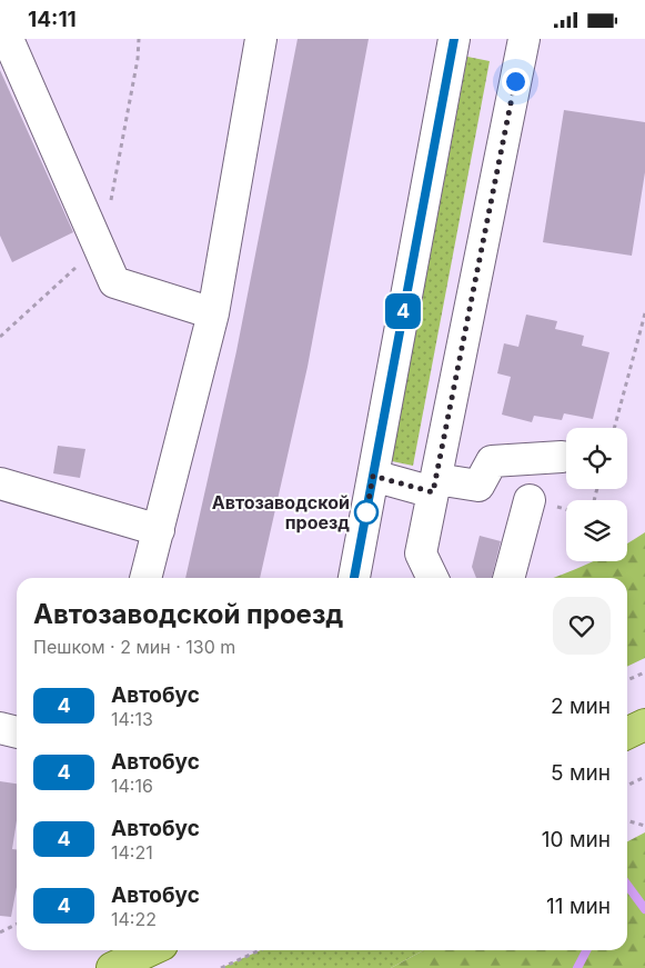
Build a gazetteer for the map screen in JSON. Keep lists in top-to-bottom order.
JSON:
{
  "places": ["Автозаводской проезд"],
  "lines": ["bus line 4"],
  "page": {
    "status": "14:11",
    "on_map": "4",
    "heading": ["Автозаводской проезд", "Пешком · 2 мин · 130 m"],
    "list": [
      {
        "mark": "4",
        "name": "Автобус",
        "note": "14:13",
        "value": "2 мин"
      },
      {
        "mark": "4",
        "name": "Автобус",
        "note": "14:16",
        "value": "5 мин"
      },
      {
        "mark": "4",
        "name": "Автобус",
        "note": "14:21",
        "value": "10 мин"
      },
      {
        "mark": "4",
        "name": "Автобус",
        "note": "14:22",
        "value": "11 мин"
      }
    ]
  }
}
